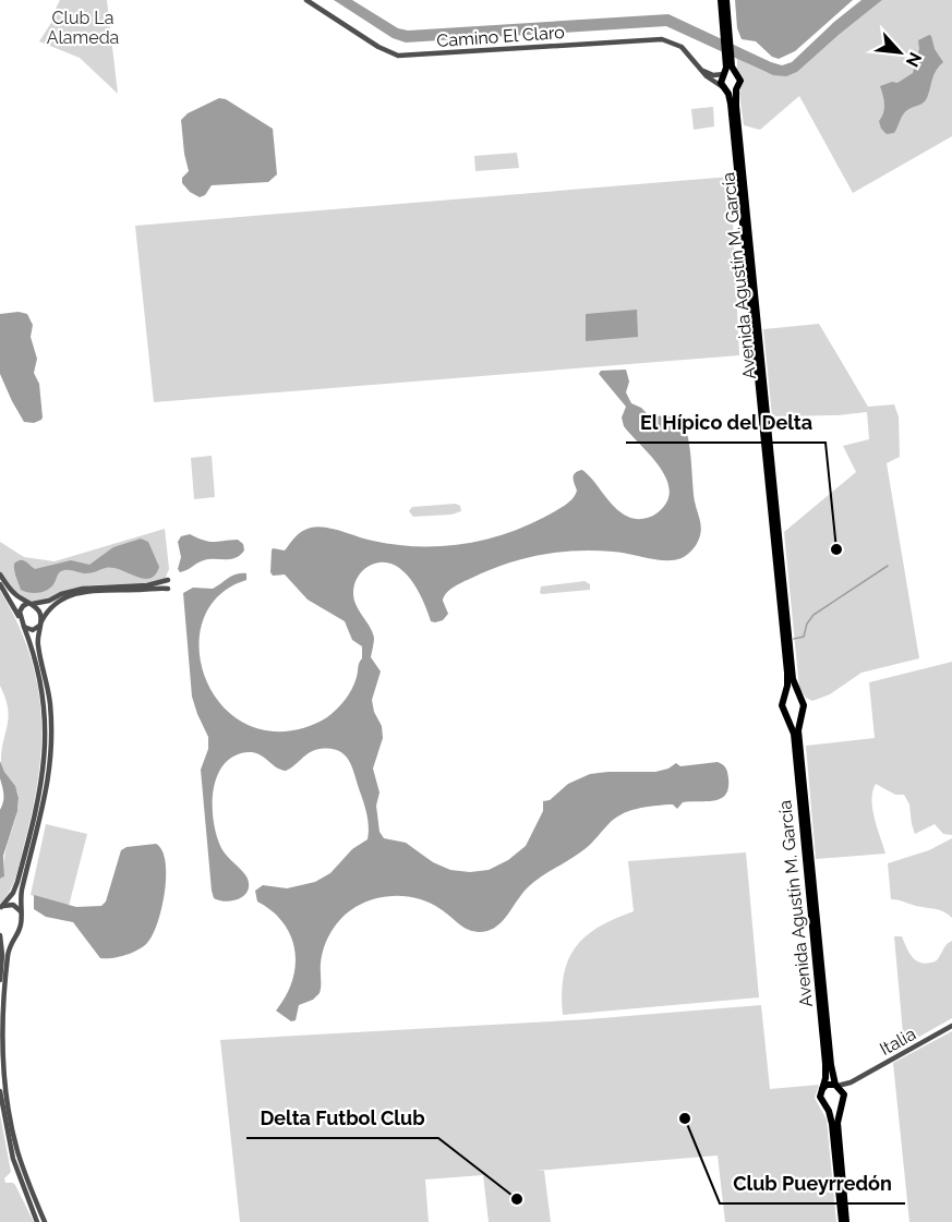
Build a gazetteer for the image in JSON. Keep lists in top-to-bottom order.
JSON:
{
  "streets": {
    "main road": ["Avenida Agustín M. García"],
    "street": ["Camino El Claro", "Italia"]
  },
  "crossings": [
    ["Camino El Claro", "Avenida Agustín M. García"],
    ["Avenida Agustín M. García", "Italia"]
  ],
  "parks": ["Club La Alameda"],
  "places": ["El Hípico del Delta", "Club Pueyrredón", "Delta Futbol Club"],
  "north": "bottom right"
}
